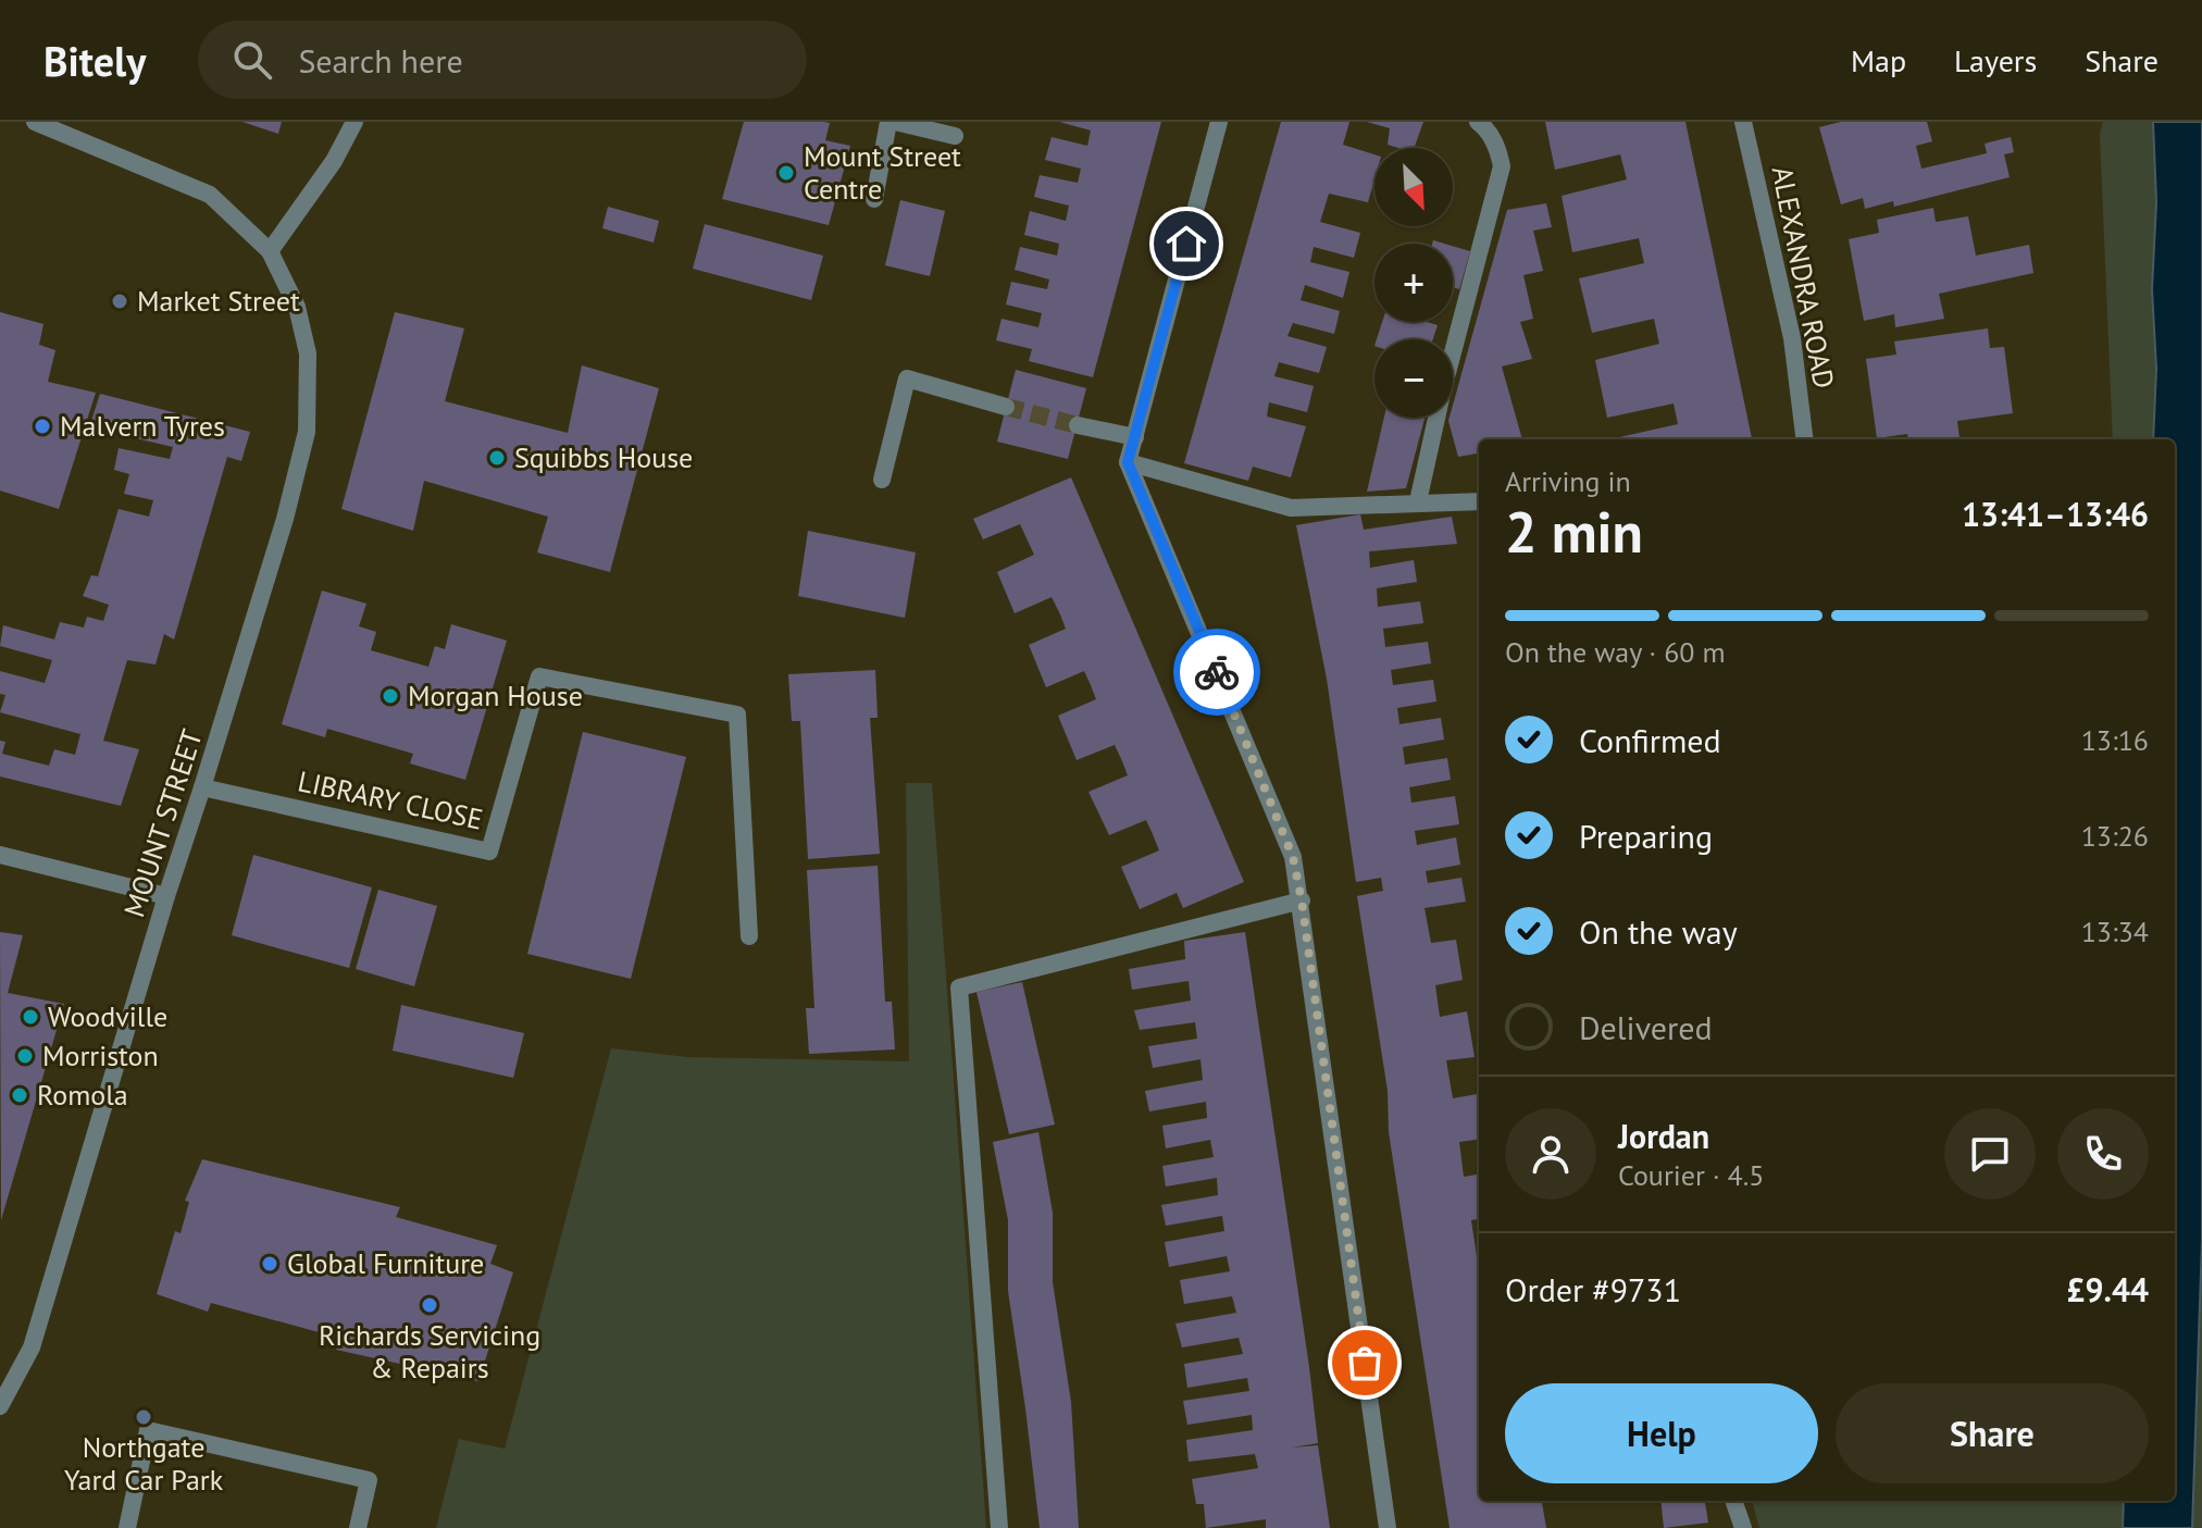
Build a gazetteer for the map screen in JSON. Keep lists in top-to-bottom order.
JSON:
{
  "streets": {
    "street": ["ALEXANDRA ROAD", "LIBRARY CLOSE", "MOUNT STREET"]
  },
  "crossings": [
    ["LIBRARY CLOSE", "MOUNT STREET"]
  ],
  "places": [
    "Mount Street Centre",
    "Market Street",
    "Malvern Tyres",
    "Squibbs House",
    "Morgan House",
    "Woodville",
    "Morriston",
    "Romola",
    "Global Furniture",
    "Richards Servicing & Repairs",
    "Northgate Yard Car Park"
  ],
  "north": "bottom right",
  "page": {
    "header": "Bitely",
    "search": "Search here",
    "nav": ["Map", "Layers", "Share"],
    "map_buttons": ["+", "−"],
    "heading": ["2 min", "Arriving in", "13:41–13:46"],
    "panel": [
      "Jordan",
      "Courier · 4.5",
      "Order #9731",
      "£9.44"
    ],
    "bar": "On the way · 60 m",
    "list": [
      ["Confirmed", "13:16"],
      ["Preparing", "13:26"],
      ["On the way", "13:34"],
      "Delivered"
    ],
    "buttons": ["Help", "Share"]
  }
}
